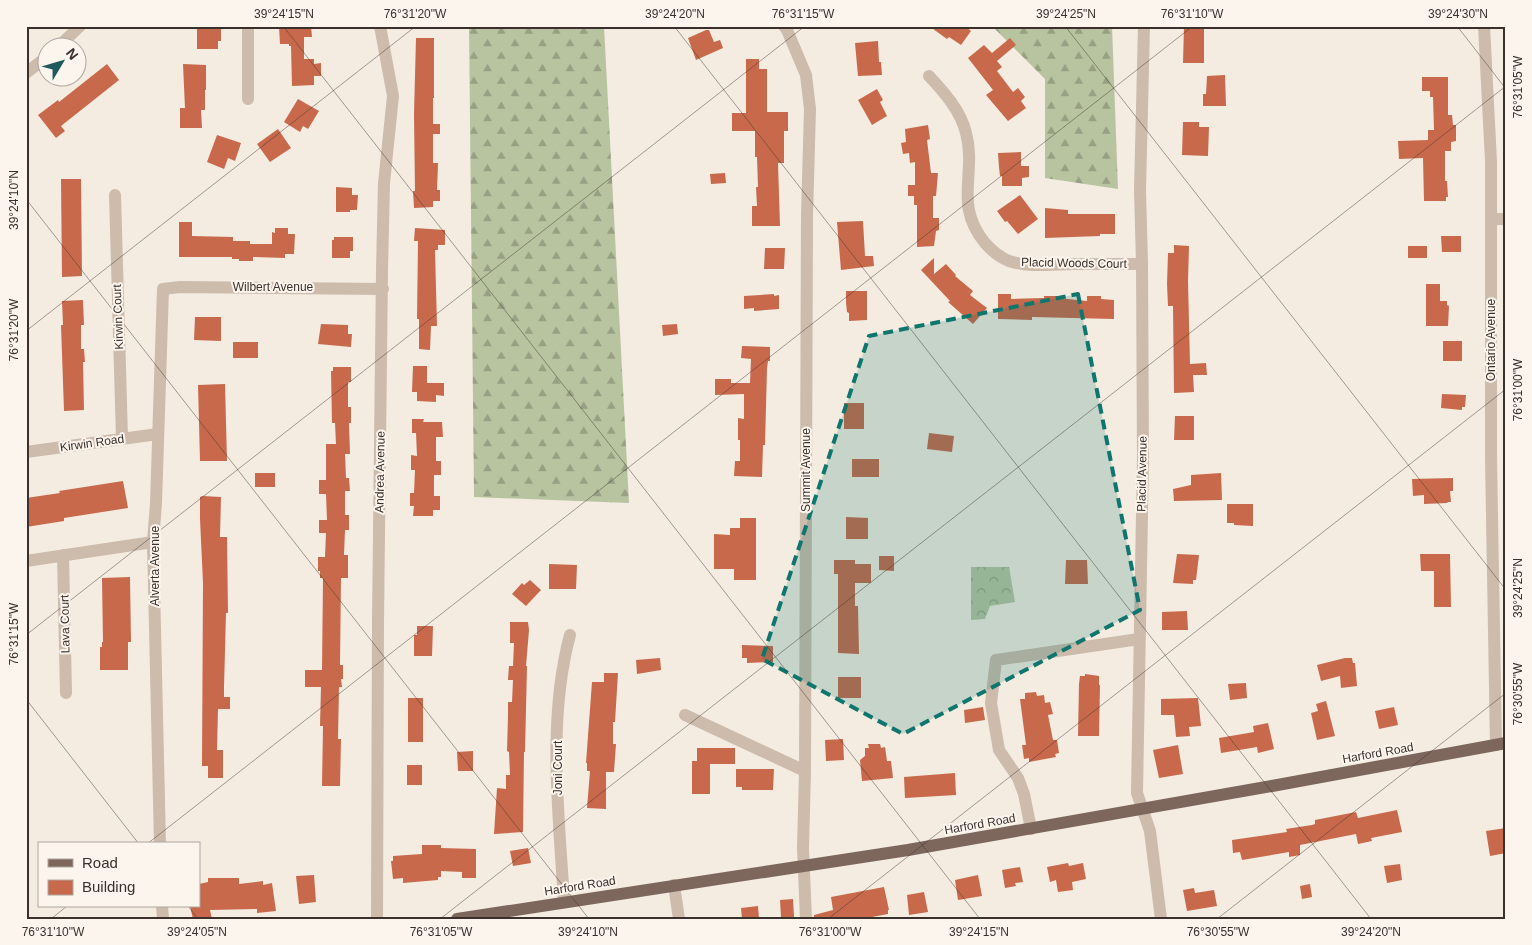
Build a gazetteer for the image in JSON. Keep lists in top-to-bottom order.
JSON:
{
  "streets": {
    "main road": ["Harford Road"],
    "street": [
      "Placid Woods Court",
      "Wilbert Avenue",
      "Kirwin Court",
      "Ontario Avenue",
      "Kirwin Road",
      "Summit Avenue",
      "Andrea Avenue",
      "Placid Avenue",
      "Alverta Avenue",
      "Lava Court",
      "Joni Court"
    ]
  },
  "crossings": [
    ["Placid Woods Court", "Placid Avenue"],
    ["Wilbert Avenue", "Andrea Avenue"],
    ["Wilbert Avenue", "Alverta Avenue"],
    ["Kirwin Court", "Kirwin Road"],
    ["Ontario Avenue", "Harford Road"],
    ["Kirwin Road", "Alverta Avenue"],
    ["Summit Avenue", "Harford Road"],
    ["Placid Avenue", "Harford Road"],
    ["Harford Road", "Joni Court"]
  ],
  "legend": ["Road", "Building"],
  "north": "top right",
  "coordinates": [
    "39°24'15\"N",
    "76°31'20\"W",
    "39°24'20\"N",
    "76°31'15\"W",
    "39°24'25\"N",
    "76°31'10\"W",
    "39°24'30\"N",
    "76°31'05\"W",
    "39°24'10\"N",
    "76°31'00\"W",
    "76°30'55\"W",
    "39°24'05\"N"
  ]
}
